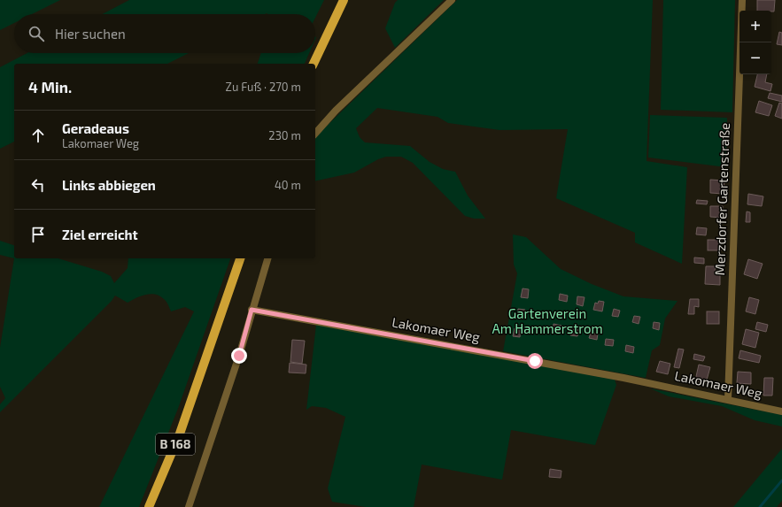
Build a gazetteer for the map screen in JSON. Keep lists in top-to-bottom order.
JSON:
{
  "streets": {
    "main road": ["B 168"],
    "street": ["Merzdorfer Gartenstraße", "Lakomaer Weg"]
  },
  "crossings": [
    ["Merzdorfer Gartenstraße", "Lakomaer Weg"]
  ],
  "parks": ["Gartenverein Am Hammerstrom"],
  "page": {
    "map_buttons": ["+", "−"],
    "search": "Hier suchen",
    "heading": ["4 Min.", "Zu Fuß · 270 m"],
    "list": [
      ["Geradeaus", "Lakomaer Weg", "230 m"],
      ["Links abbiegen", "40 m"],
      "Ziel erreicht"
    ]
  }
}
